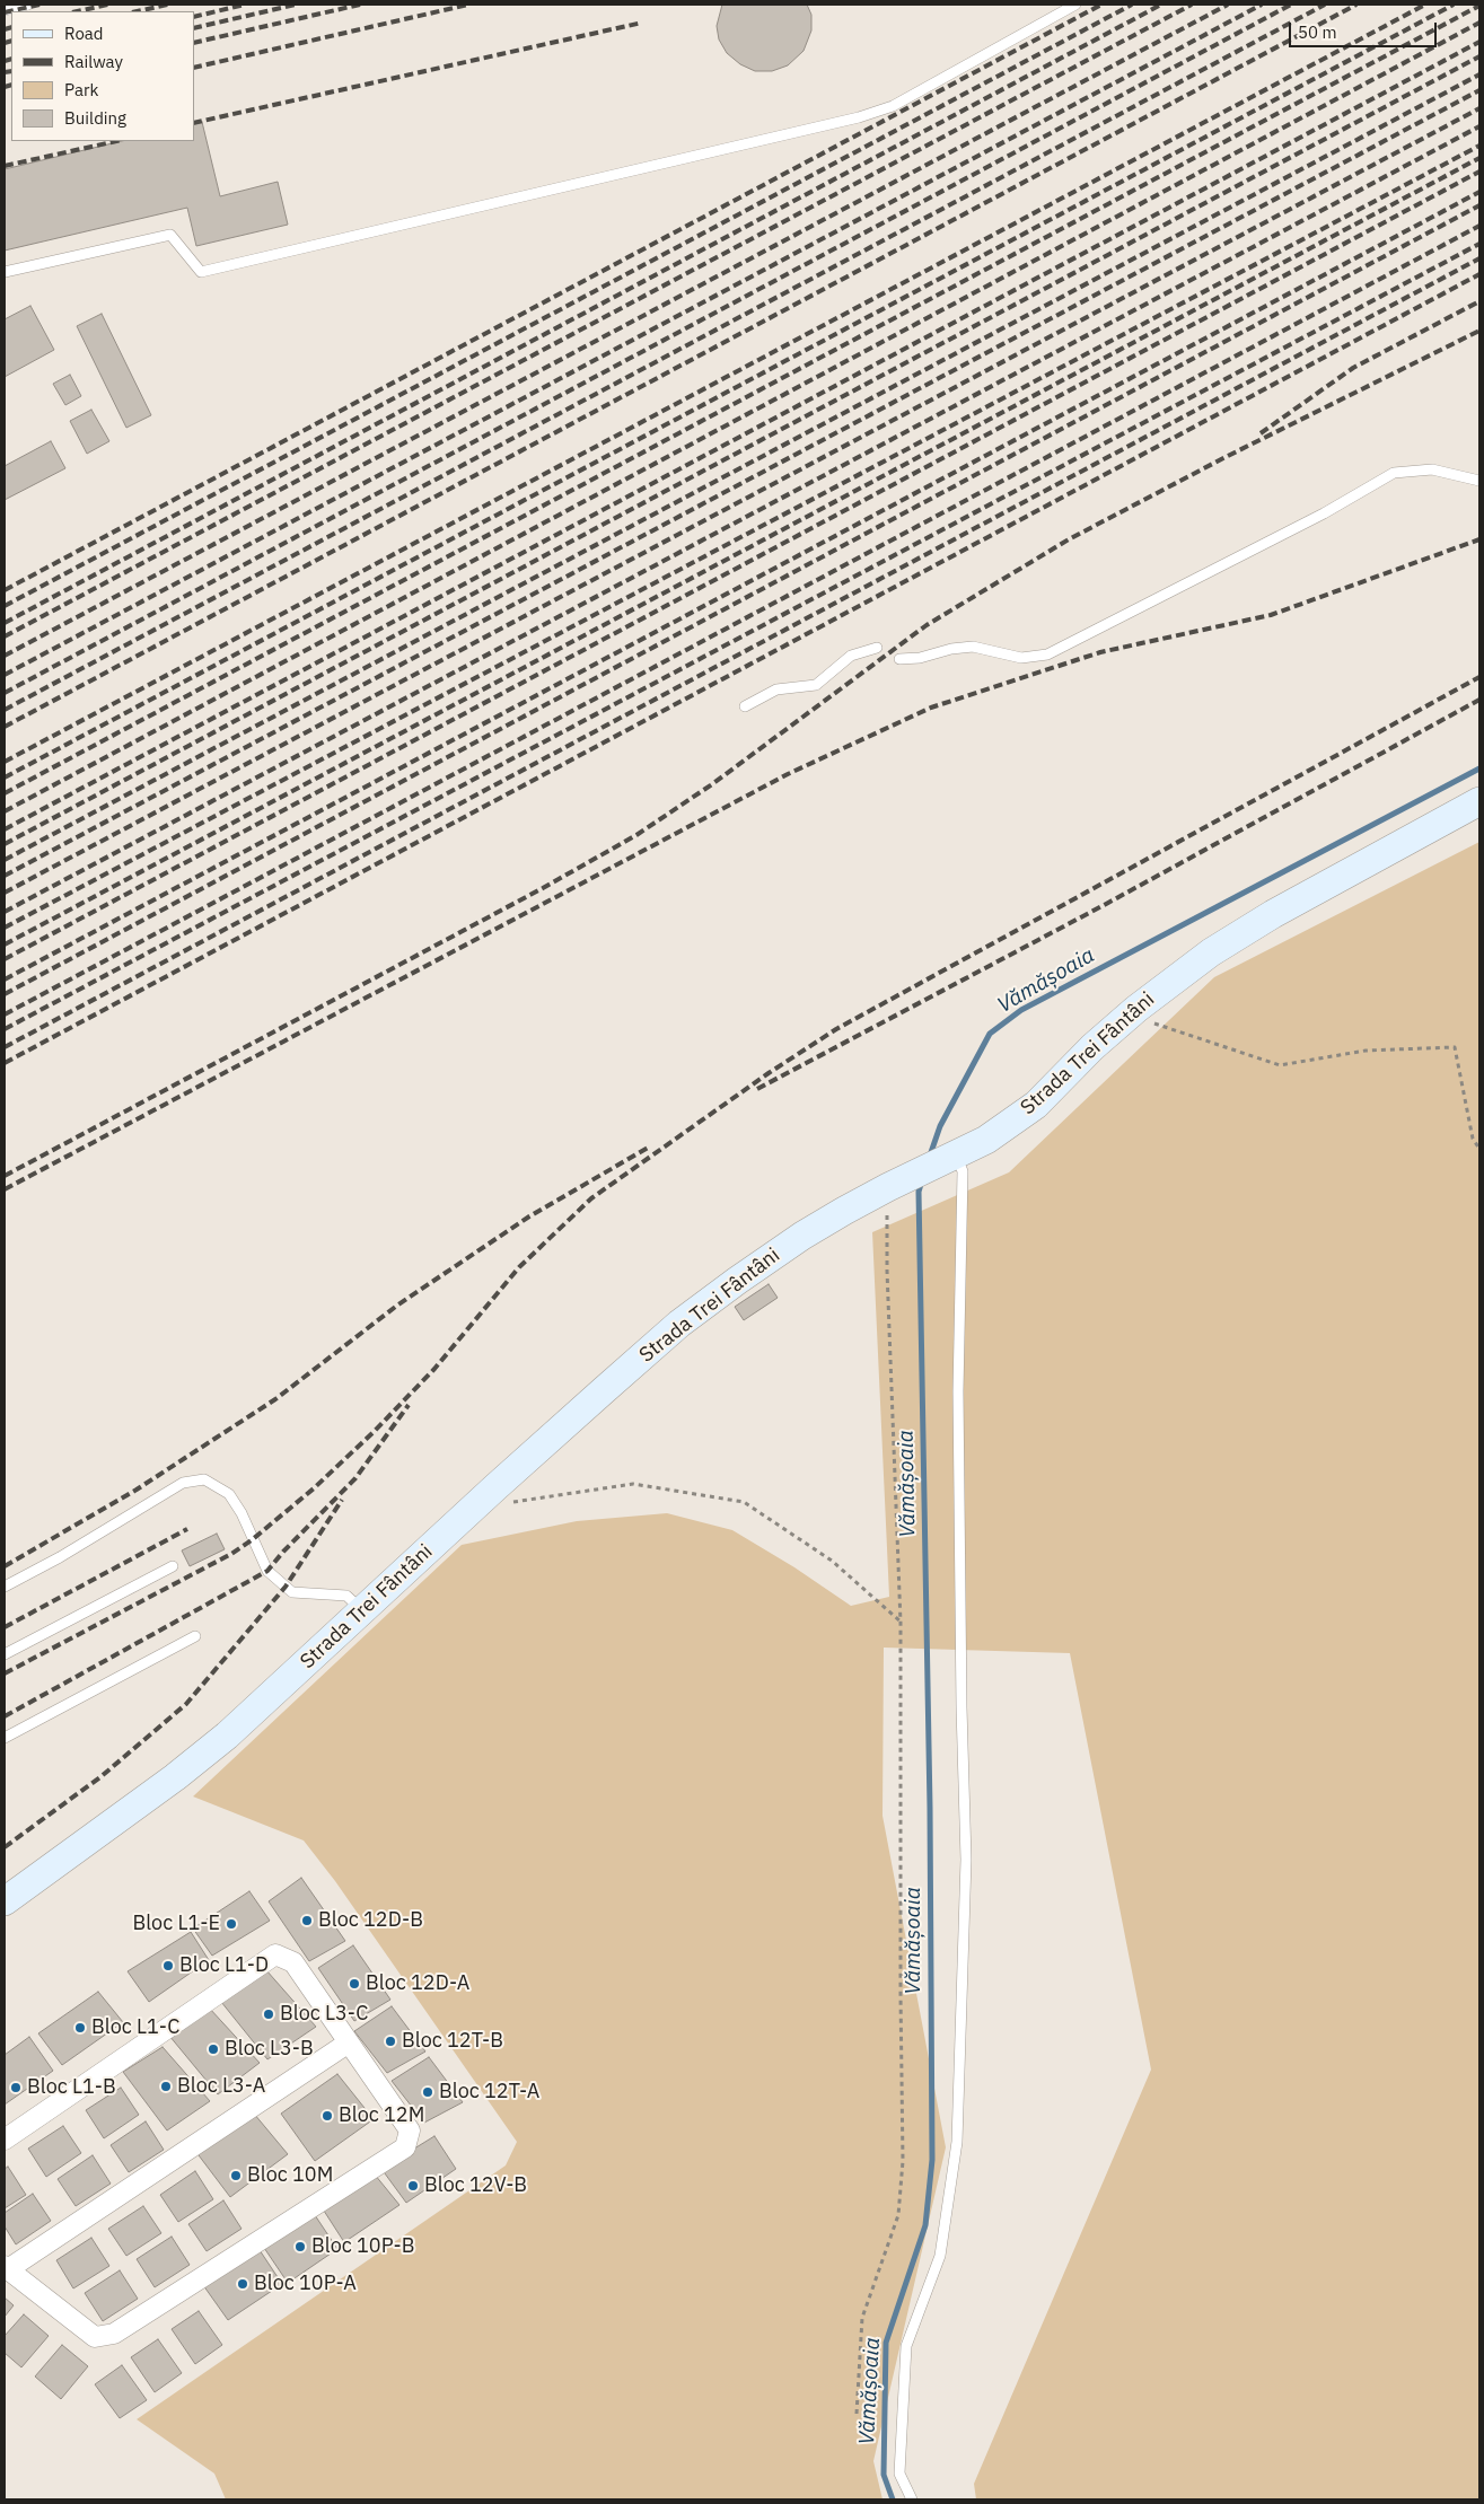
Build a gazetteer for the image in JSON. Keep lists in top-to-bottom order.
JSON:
{
  "streets": {
    "main road": ["Strada Trei Fântâni"]
  },
  "water": ["Vămășoaia"],
  "places": [
    "Bloc 12D-B",
    "Bloc L1-E",
    "Bloc L1-D",
    "Bloc 12D-A",
    "Bloc L3-C",
    "Bloc L1-C",
    "Bloc 12T-B",
    "Bloc L3-B",
    "Bloc L3-A",
    "Bloc L1-B",
    "Bloc 12T-A",
    "Bloc 12M",
    "Bloc 10M",
    "Bloc 12V-B",
    "Bloc 10P-B",
    "Bloc 10P-A"
  ],
  "legend": [
    "Road",
    "Railway",
    "Park",
    "Building"
  ],
  "scale_bar": "50 m"
}
